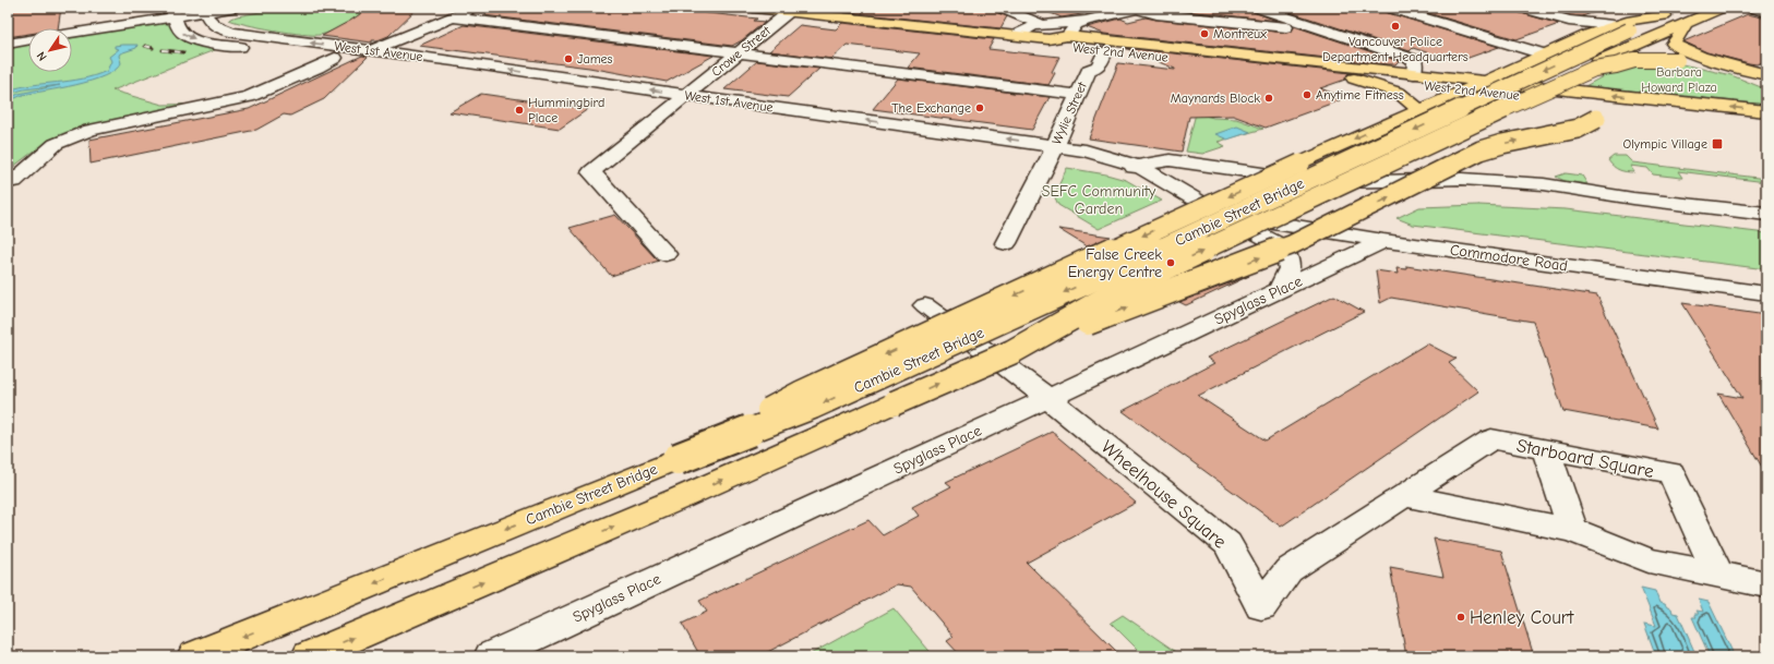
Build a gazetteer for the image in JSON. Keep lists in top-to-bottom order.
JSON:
{
  "streets": {
    "main road": ["West 2nd Avenue", "Cambie Street Bridge"],
    "street": [
      "West 1st Avenue",
      "Crowe Street",
      "Wylie Street",
      "Commodore Road",
      "Spyglass Place",
      "Starboard Square",
      "Wheelhouse Square"
    ]
  },
  "crossings": [
    ["West 1st Avenue", "Crowe Street"],
    ["West 1st Avenue", "Wylie Street"],
    ["West 1st Avenue", "Commodore Road"],
    ["Crowe Street", "West 2nd Avenue"],
    ["West 2nd Avenue", "Wylie Street"],
    ["Commodore Road", "Spyglass Place"],
    ["Spyglass Place", "Wheelhouse Square"],
    ["Starboard Square", "Wheelhouse Square"]
  ],
  "parks": ["Barbara Howard Plaza", "SEFC Community Garden"],
  "places": {
    "other": [
      "Vancouver Police Department Headquarters",
      "Montreux",
      "James",
      "Anytime Fitness",
      "Maynards Block",
      "The Exchange",
      "Hummingbird Place",
      "False Creek Energy Centre",
      "Henley Court"
    ],
    "transit": ["Olympic Village"]
  },
  "north": "bottom left"
}
